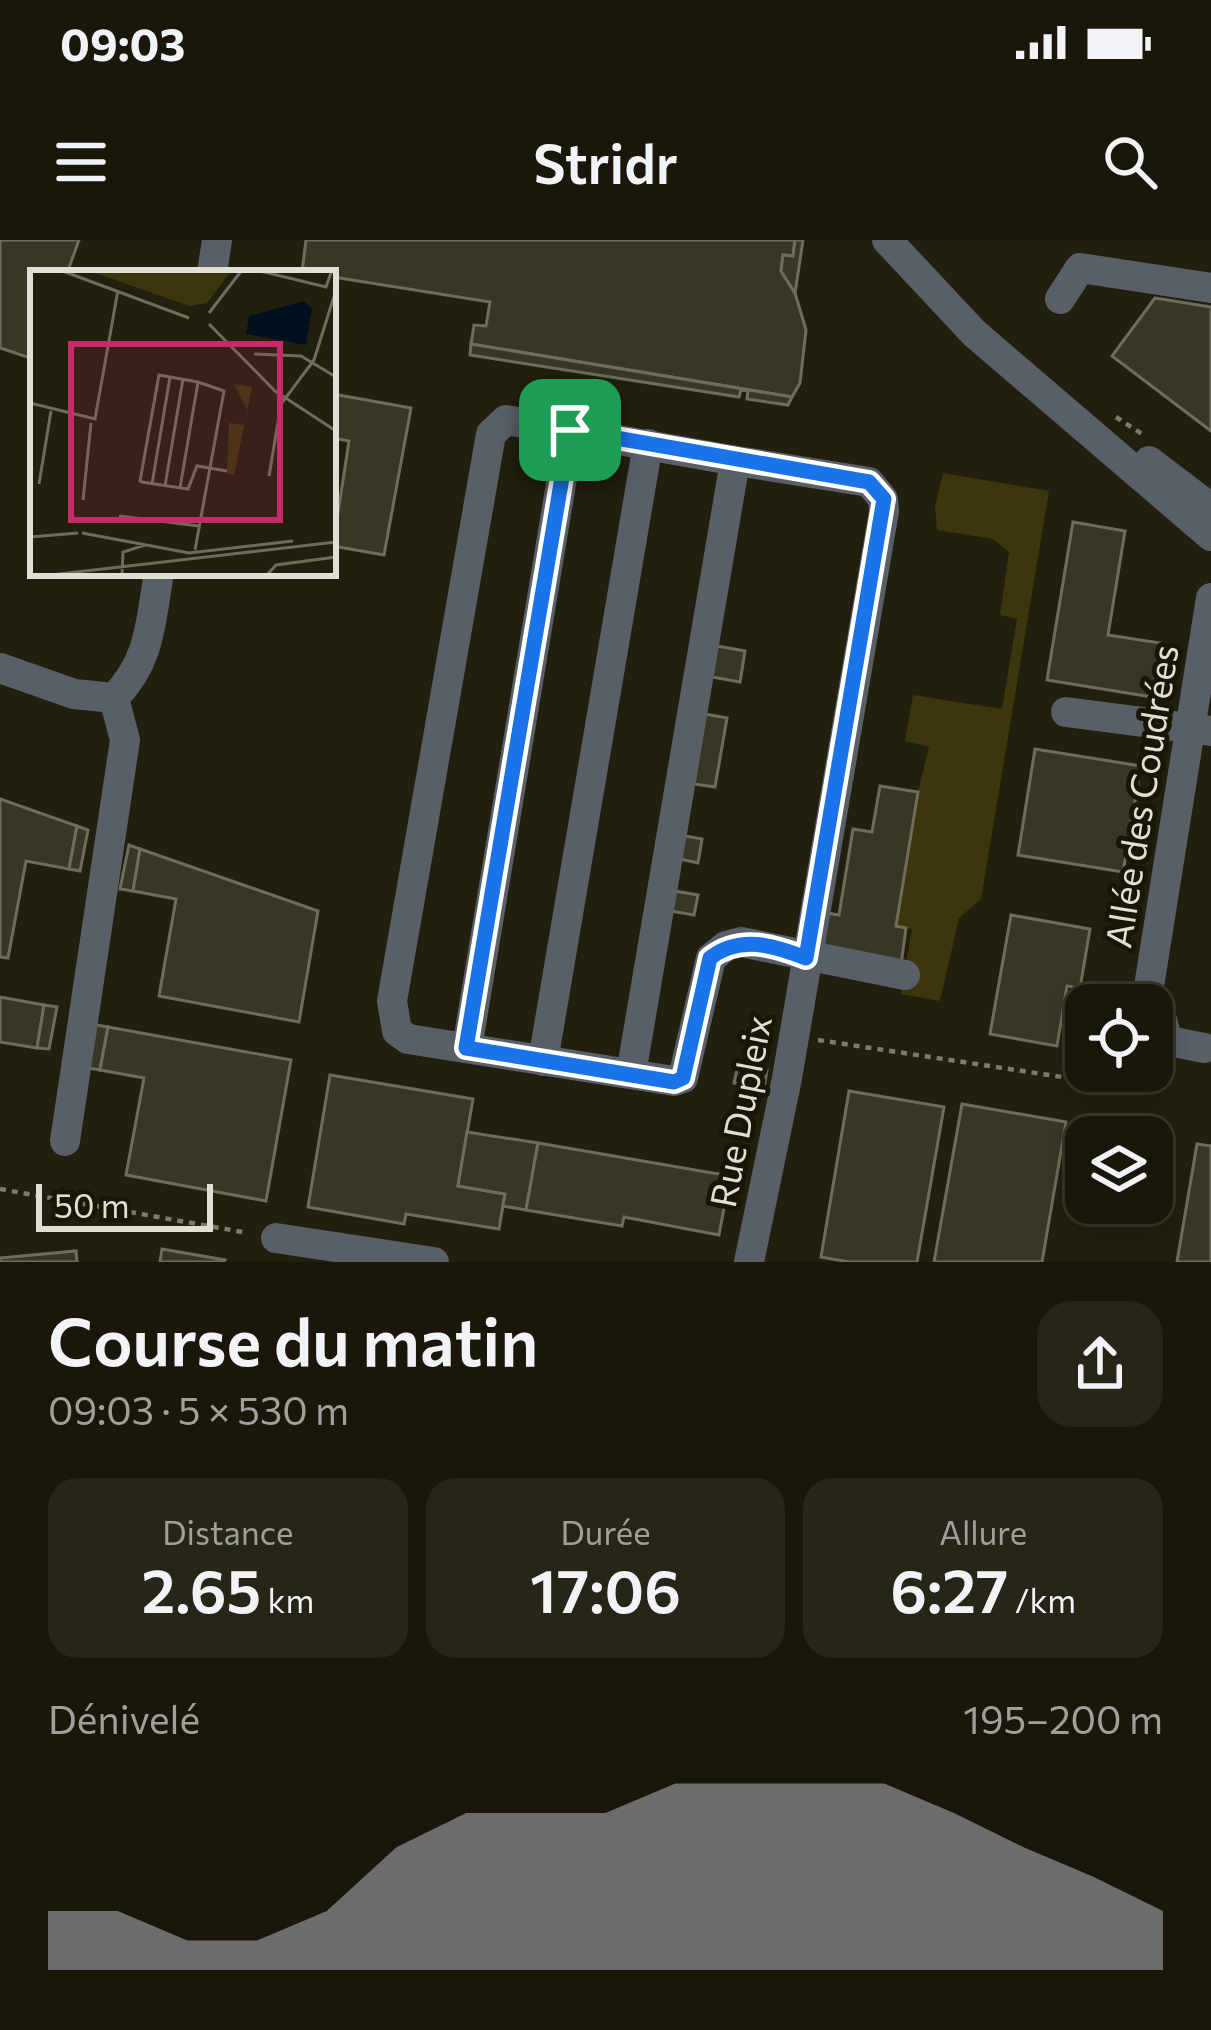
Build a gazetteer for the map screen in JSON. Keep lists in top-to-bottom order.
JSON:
{
  "streets": {
    "street": ["Allée des Coudrées", "Rue Dupleix"]
  },
  "scale_bar": "50 m",
  "page": {
    "status": "09:03",
    "header": "Stridr",
    "scale": "50 m",
    "heading": ["Course du matin", "09:03 · 5 × 530 m"],
    "stats": [
      ["Distance", "2.65 km"],
      ["Durée", "17:06"],
      ["Allure", "6:27 /km"]
    ],
    "chart": ["Dénivelé", "195–200 m"]
  }
}
